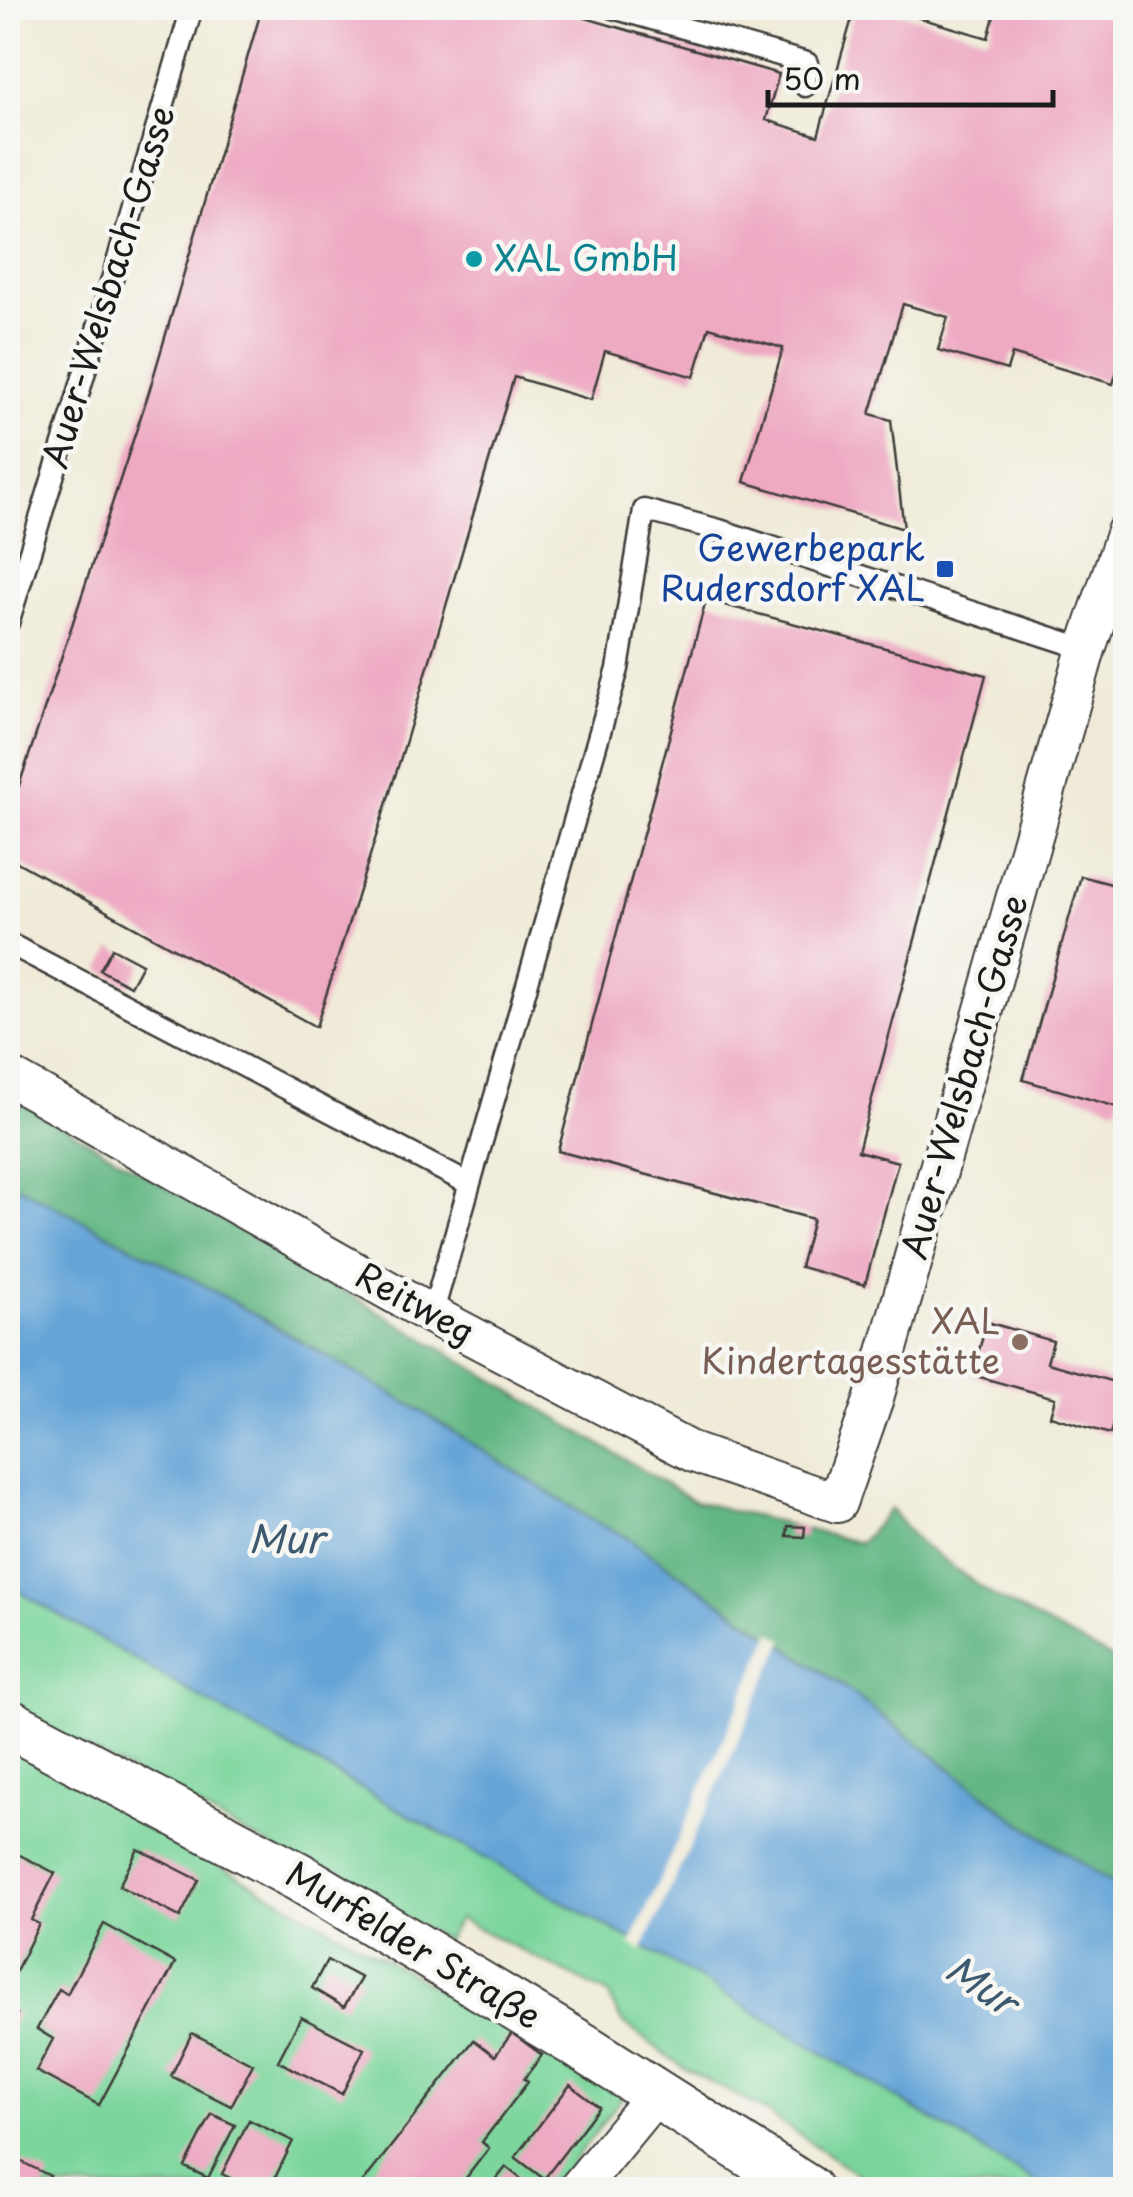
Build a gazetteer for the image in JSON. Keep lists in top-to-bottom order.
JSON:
{
  "streets": {
    "street": ["Auer-Welsbach-Gasse", "Reitweg", "Murfelder Straße"]
  },
  "crossings": [
    ["Auer-Welsbach-Gasse", "Reitweg"]
  ],
  "water": ["Mur"],
  "places": {
    "other": ["XAL GmbH", "XAL Kindertagesstätte"],
    "transit": ["Gewerbepark Rudersdorf XAL"]
  },
  "scale_bar": "50 m"
}
